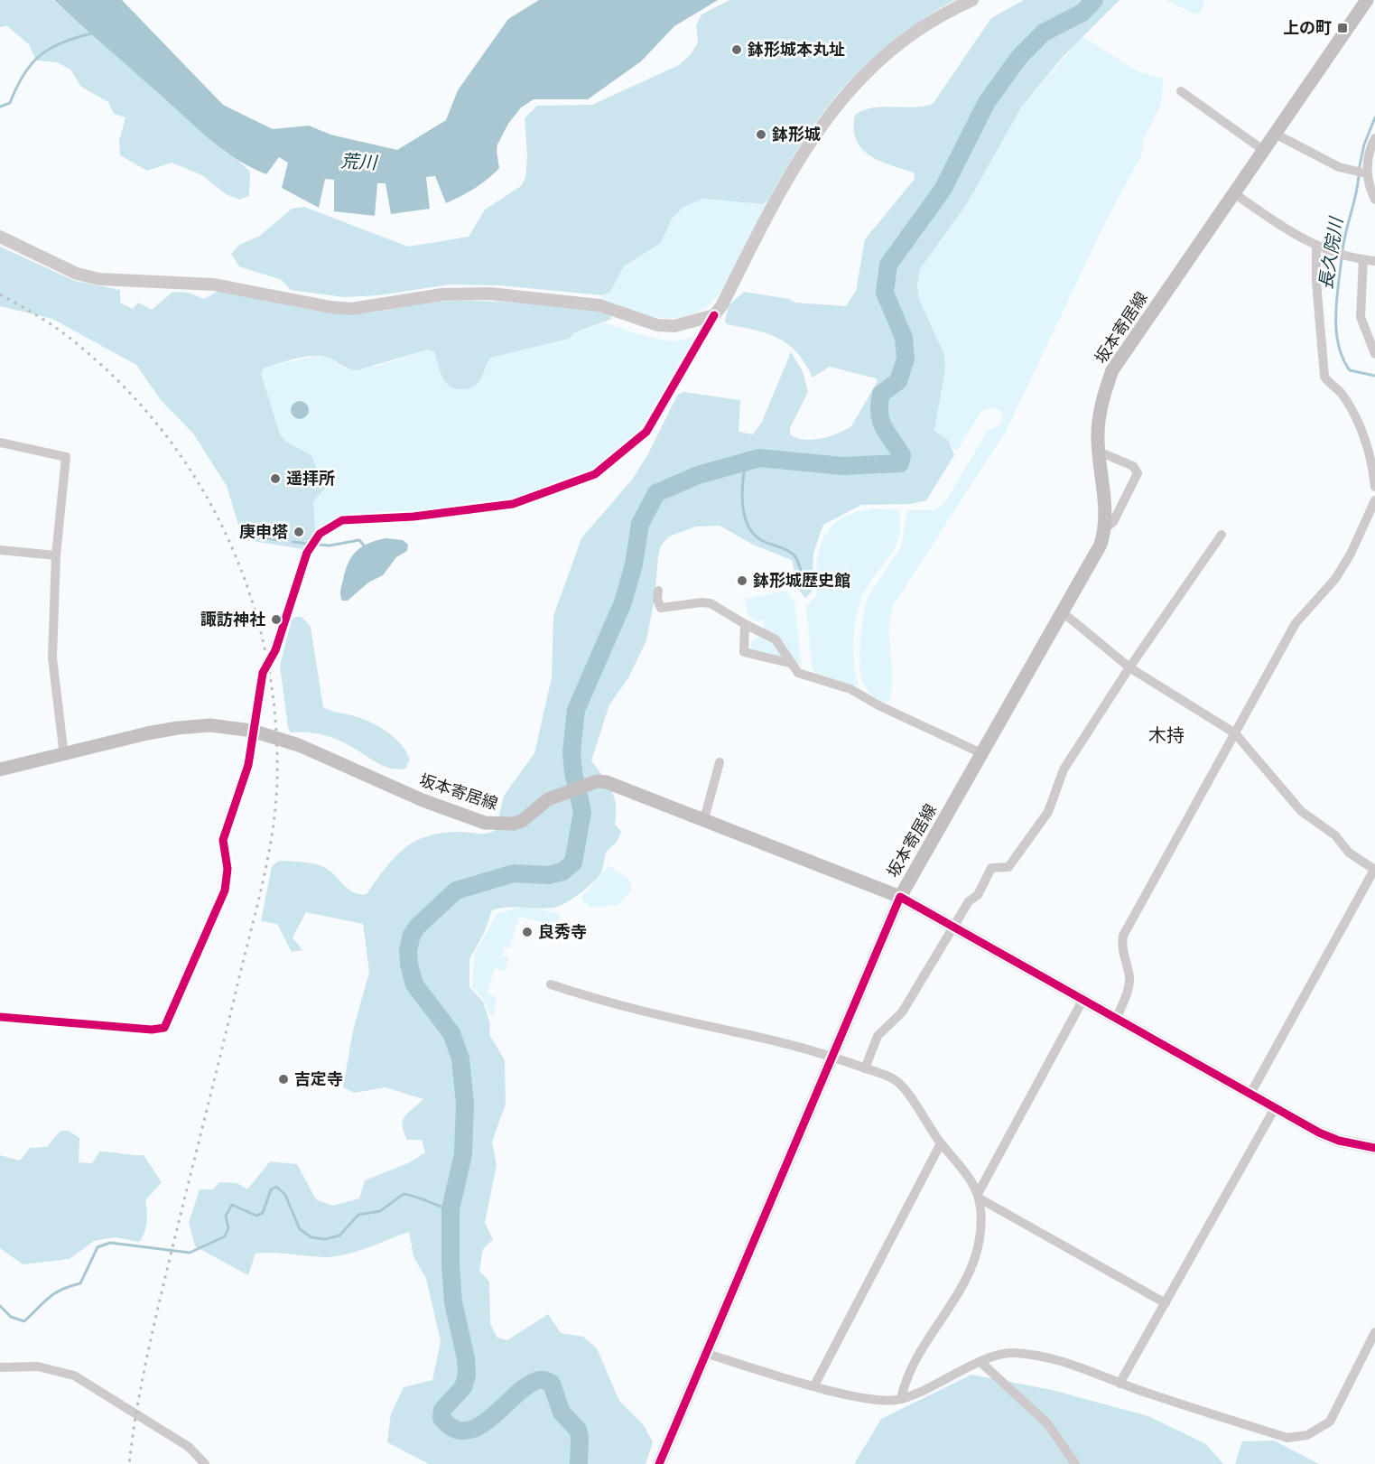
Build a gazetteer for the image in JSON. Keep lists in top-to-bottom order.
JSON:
{
  "streets": {
    "main road": ["坂本寄居線"]
  },
  "districts": ["木持"],
  "water": ["荒川", "長久院川"],
  "places": {
    "transit": ["上の町"],
    "other": [
      "鉢形城本丸址",
      "鉢形城",
      "遥拝所",
      "庚申塔",
      "鉢形城歴史館",
      "諏訪神社",
      "良秀寺",
      "吉定寺"
    ]
  }
}
